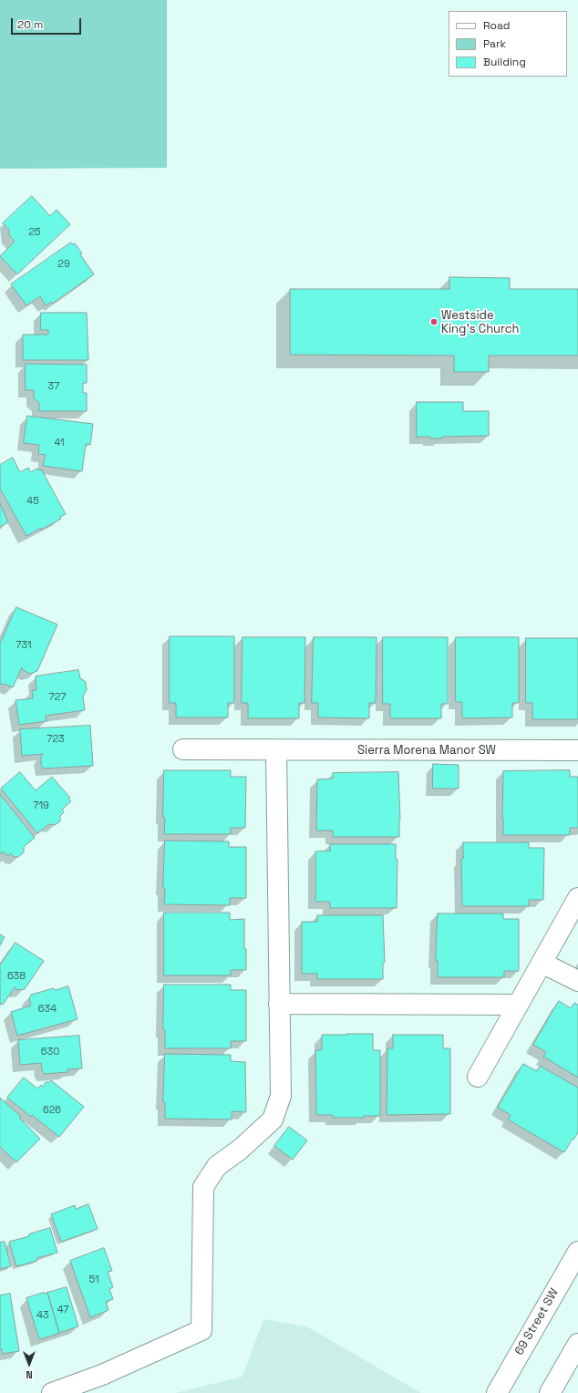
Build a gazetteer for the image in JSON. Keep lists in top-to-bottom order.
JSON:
{
  "streets": {
    "street": ["Sierra Morena Manor SW", "69 Street SW"]
  },
  "places": ["Westside King's Church"],
  "house_numbers": [
    "25",
    "29",
    "37",
    "41",
    "45",
    "731",
    "727",
    "723",
    "719",
    "638",
    "634",
    "630",
    "626",
    "51",
    "47",
    "43"
  ],
  "legend": ["Road", "Park", "Building"],
  "scale_bar": "20 m",
  "north": "bottom"
}
